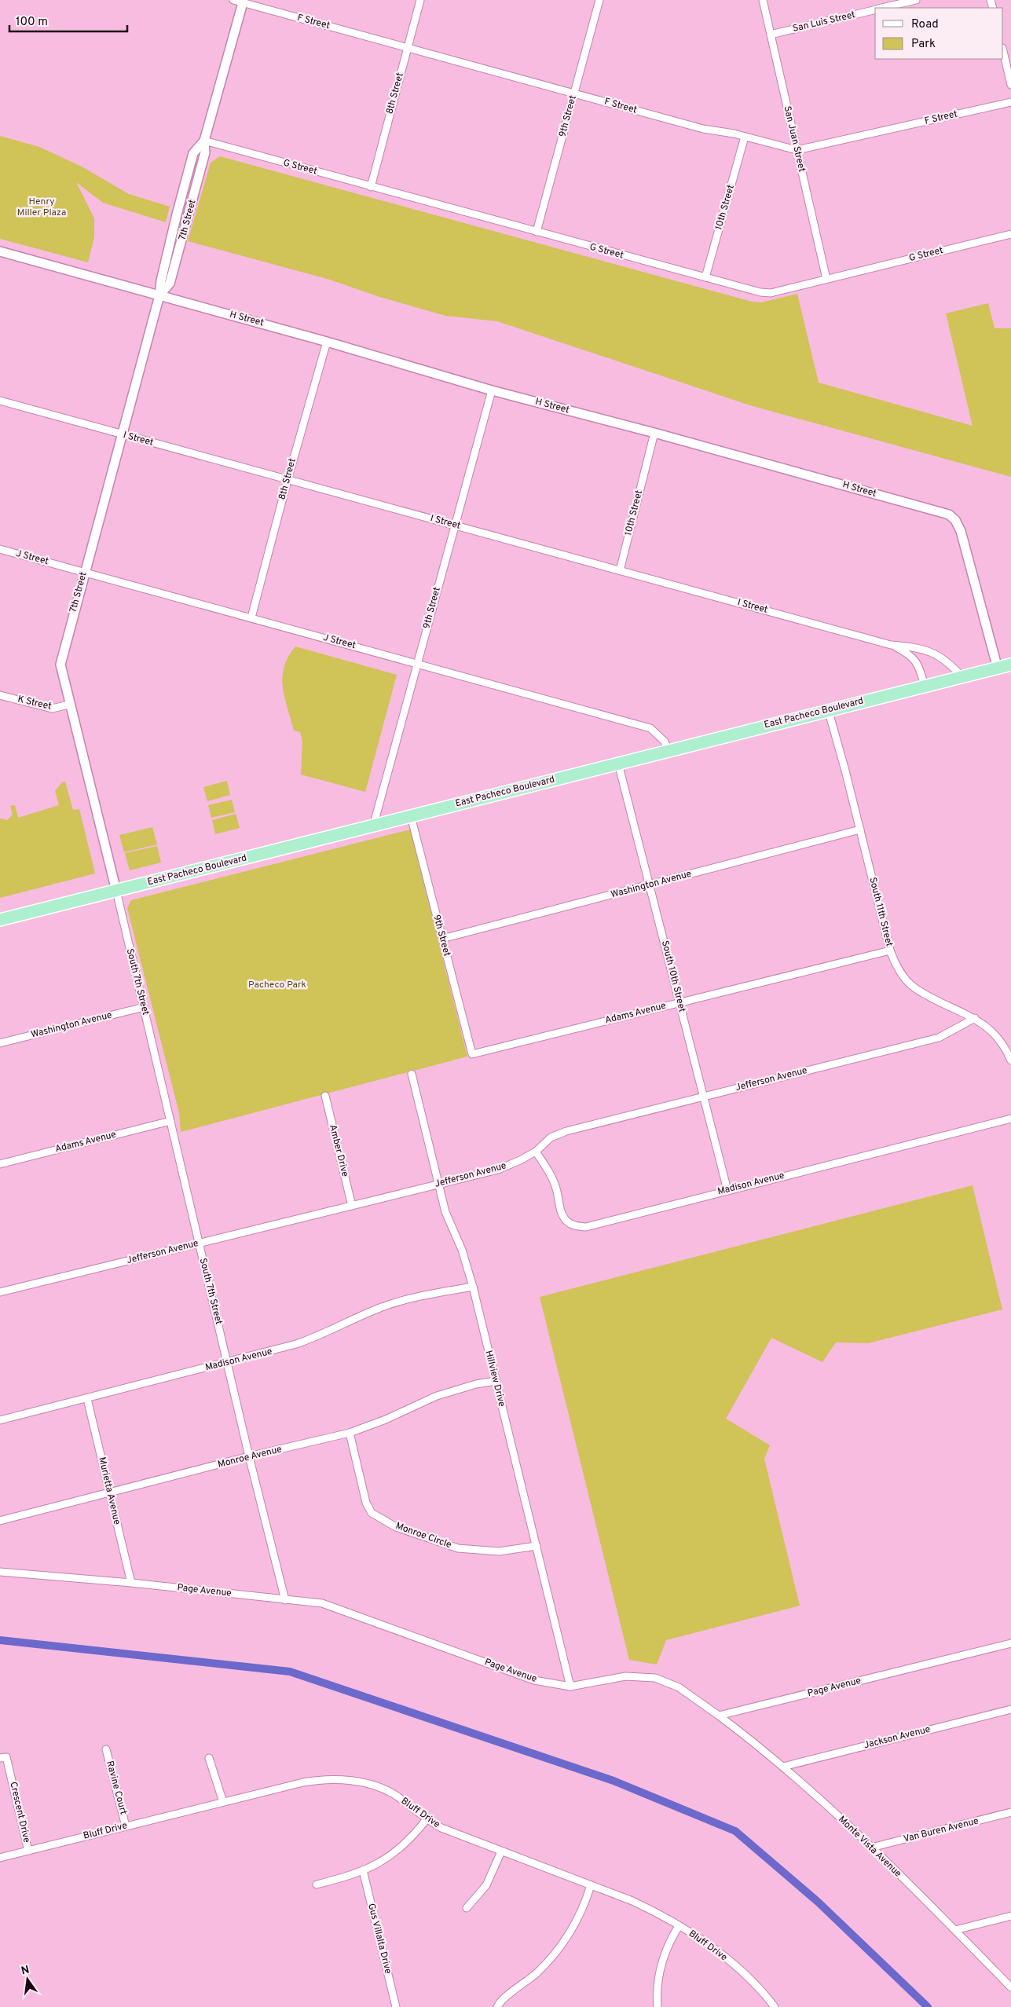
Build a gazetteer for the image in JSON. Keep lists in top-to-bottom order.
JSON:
{
  "streets": {
    "highway": ["East Pacheco Boulevard"],
    "street": [
      "F Street",
      "San Luis Street",
      "8th Street",
      "9th Street",
      "San Juan Street",
      "G Street",
      "10th Street",
      "7th Street",
      "H Street",
      "I Street",
      "J Street",
      "K Street",
      "Washington Avenue",
      "South 11th Street",
      "South 10th Street",
      "South 7th Street",
      "Adams Avenue",
      "Jefferson Avenue",
      "Amber Drive",
      "Madison Avenue",
      "Hillview Drive",
      "Monroe Avenue",
      "Murietta Avenue",
      "Monroe Circle",
      "Page Avenue",
      "Jackson Avenue",
      "Ravine Court",
      "Crescent Drive",
      "Bluff Drive",
      "Van Buren Avenue",
      "Monte Vista Avenue",
      "Gus Villalta Drive"
    ]
  },
  "crossings": [
    ["F Street", "8th Street"],
    ["F Street", "9th Street"],
    ["F Street", "San Juan Street"],
    ["F Street", "10th Street"],
    ["F Street", "7th Street"],
    ["San Luis Street", "San Juan Street"],
    ["8th Street", "G Street"],
    ["8th Street", "H Street"],
    ["8th Street", "I Street"],
    ["8th Street", "J Street"],
    ["9th Street", "G Street"],
    ["9th Street", "H Street"],
    ["9th Street", "I Street"],
    ["9th Street", "J Street"],
    ["9th Street", "East Pacheco Boulevard"],
    ["9th Street", "Washington Avenue"],
    ["9th Street", "Adams Avenue"],
    ["San Juan Street", "G Street"],
    ["G Street", "10th Street"],
    ["G Street", "7th Street"],
    ["10th Street", "H Street"],
    ["10th Street", "I Street"],
    ["7th Street", "H Street"],
    ["7th Street", "I Street"],
    ["7th Street", "J Street"],
    ["7th Street", "K Street"],
    ["7th Street", "East Pacheco Boulevard"],
    ["7th Street", "South 7th Street"],
    ["H Street", "East Pacheco Boulevard"],
    ["I Street", "East Pacheco Boulevard"],
    ["J Street", "East Pacheco Boulevard"],
    ["East Pacheco Boulevard", "South 11th Street"],
    ["East Pacheco Boulevard", "South 10th Street"],
    ["East Pacheco Boulevard", "South 7th Street"],
    ["Washington Avenue", "South 11th Street"],
    ["Washington Avenue", "South 10th Street"],
    ["Washington Avenue", "South 7th Street"],
    ["South 11th Street", "Adams Avenue"],
    ["South 11th Street", "Jefferson Avenue"],
    ["South 10th Street", "Adams Avenue"],
    ["South 10th Street", "Jefferson Avenue"],
    ["South 10th Street", "Madison Avenue"],
    ["South 7th Street", "Adams Avenue"],
    ["South 7th Street", "Jefferson Avenue"],
    ["South 7th Street", "Madison Avenue"],
    ["South 7th Street", "Monroe Avenue"],
    ["South 7th Street", "Page Avenue"],
    ["Jefferson Avenue", "Amber Drive"],
    ["Jefferson Avenue", "Madison Avenue"],
    ["Jefferson Avenue", "Hillview Drive"],
    ["Madison Avenue", "Hillview Drive"],
    ["Madison Avenue", "Murietta Avenue"],
    ["Hillview Drive", "Monroe Avenue"],
    ["Hillview Drive", "Monroe Circle"],
    ["Hillview Drive", "Page Avenue"],
    ["Monroe Avenue", "Murietta Avenue"],
    ["Monroe Avenue", "Monroe Circle"],
    ["Murietta Avenue", "Page Avenue"],
    ["Page Avenue", "Monte Vista Avenue"],
    ["Jackson Avenue", "Monte Vista Avenue"],
    ["Ravine Court", "Bluff Drive"],
    ["Crescent Drive", "Bluff Drive"],
    ["Van Buren Avenue", "Monte Vista Avenue"]
  ],
  "parks": ["Henry Miller Plaza", "Pacheco Park"],
  "legend": ["Road", "Park"],
  "scale_bar": "100 m",
  "north": "top"
}
